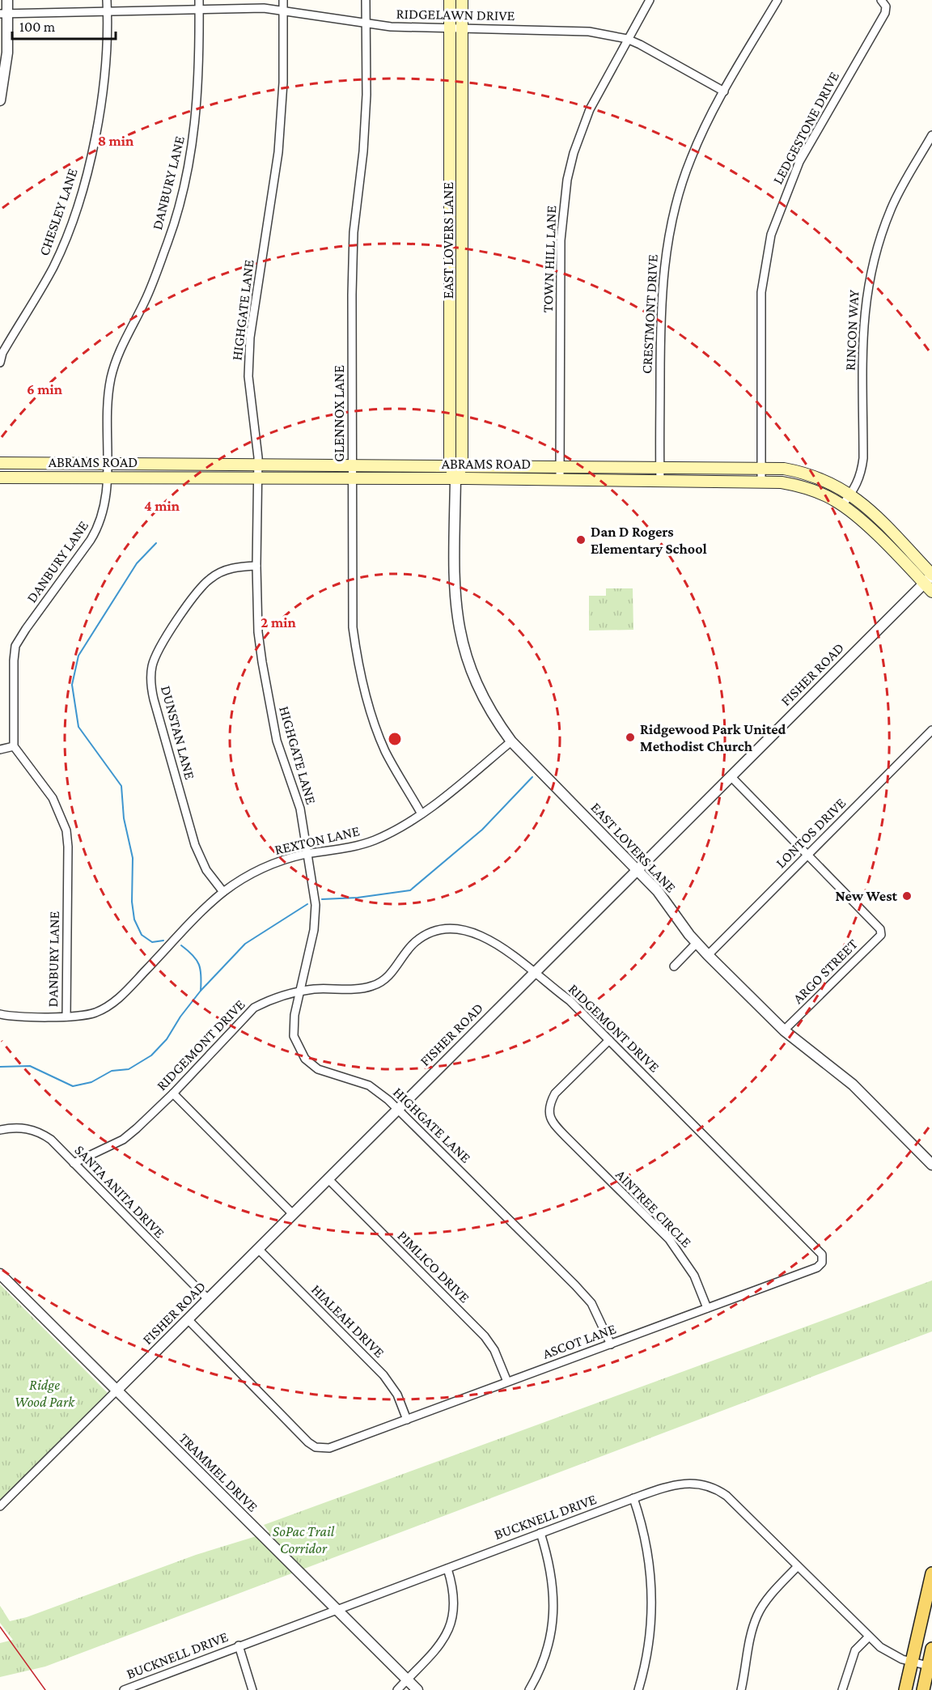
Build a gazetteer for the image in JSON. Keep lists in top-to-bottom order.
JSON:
{
  "streets": {
    "main road": ["EAST LOVERS LANE", "ABRAMS ROAD"],
    "street": [
      "RIDGELAWN DRIVE",
      "LEDGESTONE DRIVE",
      "DANBURY LANE",
      "CHESLEY LANE",
      "TOWN HILL LANE",
      "HIGHGATE LANE",
      "CRESTMONT DRIVE",
      "RINCON WAY",
      "GLENNOX LANE",
      "FISHER ROAD",
      "DUNSTAN LANE",
      "LONTOS DRIVE",
      "REXTON LANE",
      "ARGO STREET",
      "RIDGEMONT DRIVE",
      "SANTA ANITA DRIVE",
      "AINTREE CIRCLE",
      "PIMLICO DRIVE",
      "HIALEAH DRIVE",
      "ASCOT LANE",
      "TRAMMEL DRIVE",
      "BUCKNELL DRIVE"
    ]
  },
  "crossings": [
    ["RIDGELAWN DRIVE", "DANBURY LANE"],
    ["RIDGELAWN DRIVE", "CHESLEY LANE"],
    ["RIDGELAWN DRIVE", "EAST LOVERS LANE"],
    ["RIDGELAWN DRIVE", "TOWN HILL LANE"],
    ["RIDGELAWN DRIVE", "HIGHGATE LANE"],
    ["RIDGELAWN DRIVE", "CRESTMONT DRIVE"],
    ["RIDGELAWN DRIVE", "GLENNOX LANE"],
    ["LEDGESTONE DRIVE", "ABRAMS ROAD"],
    ["DANBURY LANE", "ABRAMS ROAD"],
    ["DANBURY LANE", "REXTON LANE"],
    ["EAST LOVERS LANE", "ABRAMS ROAD"],
    ["EAST LOVERS LANE", "FISHER ROAD"],
    ["EAST LOVERS LANE", "LONTOS DRIVE"],
    ["EAST LOVERS LANE", "REXTON LANE"],
    ["EAST LOVERS LANE", "ARGO STREET"],
    ["TOWN HILL LANE", "ABRAMS ROAD"],
    ["HIGHGATE LANE", "ABRAMS ROAD"],
    ["HIGHGATE LANE", "FISHER ROAD"],
    ["HIGHGATE LANE", "DUNSTAN LANE"],
    ["HIGHGATE LANE", "REXTON LANE"],
    ["HIGHGATE LANE", "RIDGEMONT DRIVE"],
    ["HIGHGATE LANE", "ASCOT LANE"],
    ["CRESTMONT DRIVE", "ABRAMS ROAD"],
    ["RINCON WAY", "ABRAMS ROAD"],
    ["GLENNOX LANE", "ABRAMS ROAD"],
    ["GLENNOX LANE", "REXTON LANE"],
    ["ABRAMS ROAD", "FISHER ROAD"],
    ["FISHER ROAD", "RIDGEMONT DRIVE"],
    ["FISHER ROAD", "SANTA ANITA DRIVE"],
    ["FISHER ROAD", "PIMLICO DRIVE"],
    ["FISHER ROAD", "HIALEAH DRIVE"],
    ["FISHER ROAD", "ASCOT LANE"],
    ["FISHER ROAD", "TRAMMEL DRIVE"],
    ["DUNSTAN LANE", "REXTON LANE"],
    ["LONTOS DRIVE", "ARGO STREET"],
    ["RIDGEMONT DRIVE", "SANTA ANITA DRIVE"],
    ["RIDGEMONT DRIVE", "AINTREE CIRCLE"],
    ["RIDGEMONT DRIVE", "ASCOT LANE"],
    ["AINTREE CIRCLE", "ASCOT LANE"],
    ["PIMLICO DRIVE", "ASCOT LANE"],
    ["HIALEAH DRIVE", "ASCOT LANE"],
    ["TRAMMEL DRIVE", "BUCKNELL DRIVE"]
  ],
  "parks": ["Ridge Wood Park", "SoPac Trail Corridor"],
  "places": ["Dan D Rogers Elementary School", "Ridgewood Park United Methodist Church", "New West"],
  "scale_bar": "100 m",
  "rings": [
    "8 min",
    "6 min",
    "4 min",
    "2 min"
  ]
}
